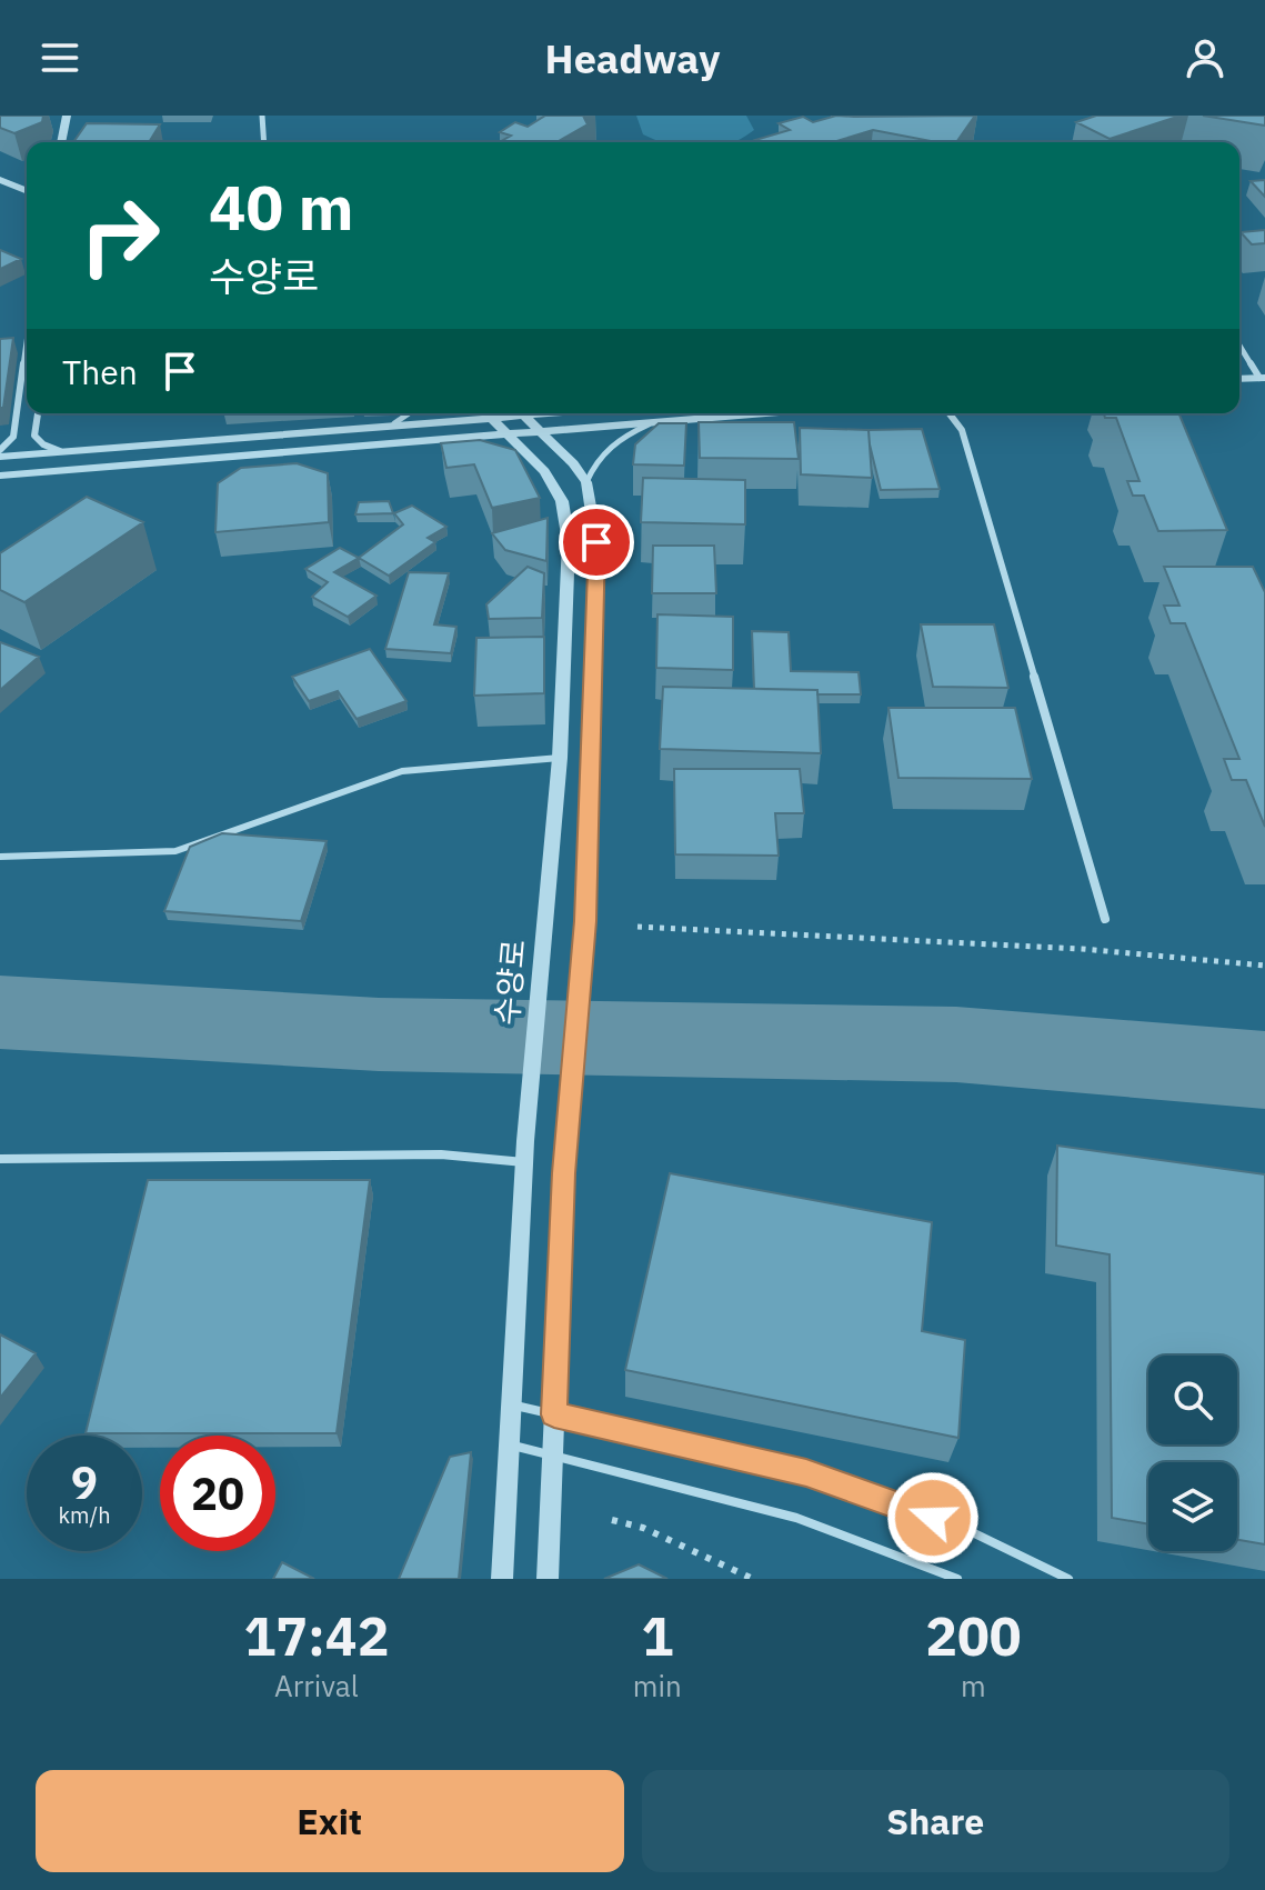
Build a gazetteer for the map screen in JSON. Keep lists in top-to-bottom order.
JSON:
{
  "streets": {
    "street": ["수양로"]
  },
  "page": {
    "header": "Headway",
    "turn": ["40 m", "수양로"],
    "then": "Then",
    "speed": "9 km/h",
    "limit": "20",
    "eta": [
      "17:42",
      "Arrival",
      "1",
      "min",
      "200",
      "m"
    ],
    "buttons": ["Exit", "Share"]
  }
}
